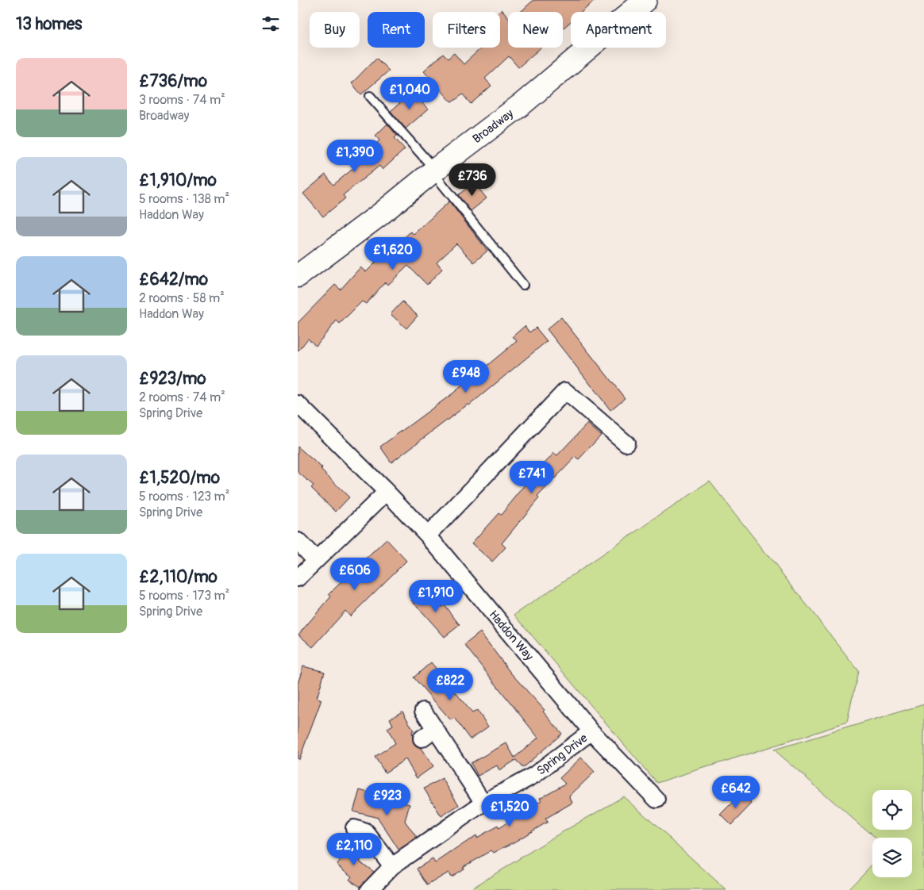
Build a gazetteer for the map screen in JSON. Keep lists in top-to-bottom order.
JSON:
{
  "streets": {
    "main road": ["Broadway"],
    "street": ["Haddon Way", "Spring Drive"]
  },
  "crossings": [
    ["Haddon Way", "Spring Drive"]
  ],
  "page": {
    "heading": "13 homes",
    "chip": [
      "Buy",
      "Rent",
      "Filters",
      "New",
      "Apartment"
    ],
    "list": [
      {
        "name": "£736/mo",
        "note": "3 rooms · 74 m² · Broadway"
      },
      {
        "name": "£1,910/mo",
        "note": "5 rooms · 138 m² · Haddon Way"
      },
      {
        "name": "£642/mo",
        "note": "2 rooms · 58 m² · Haddon Way"
      },
      {
        "name": "£923/mo",
        "note": "2 rooms · 74 m² · Spring Drive"
      },
      {
        "name": "£1,520/mo",
        "note": "5 rooms · 123 m² · Spring Drive"
      },
      {
        "name": "£2,110/mo",
        "note": "5 rooms · 173 m² · Spring Drive"
      }
    ],
    "price": [
      "£1,040",
      "£1,390",
      "£736",
      "£1,620",
      "£948",
      "£741",
      "£606",
      "£1,910",
      "£822",
      "£642",
      "£923",
      "£1,520",
      "£2,110"
    ]
  }
}
